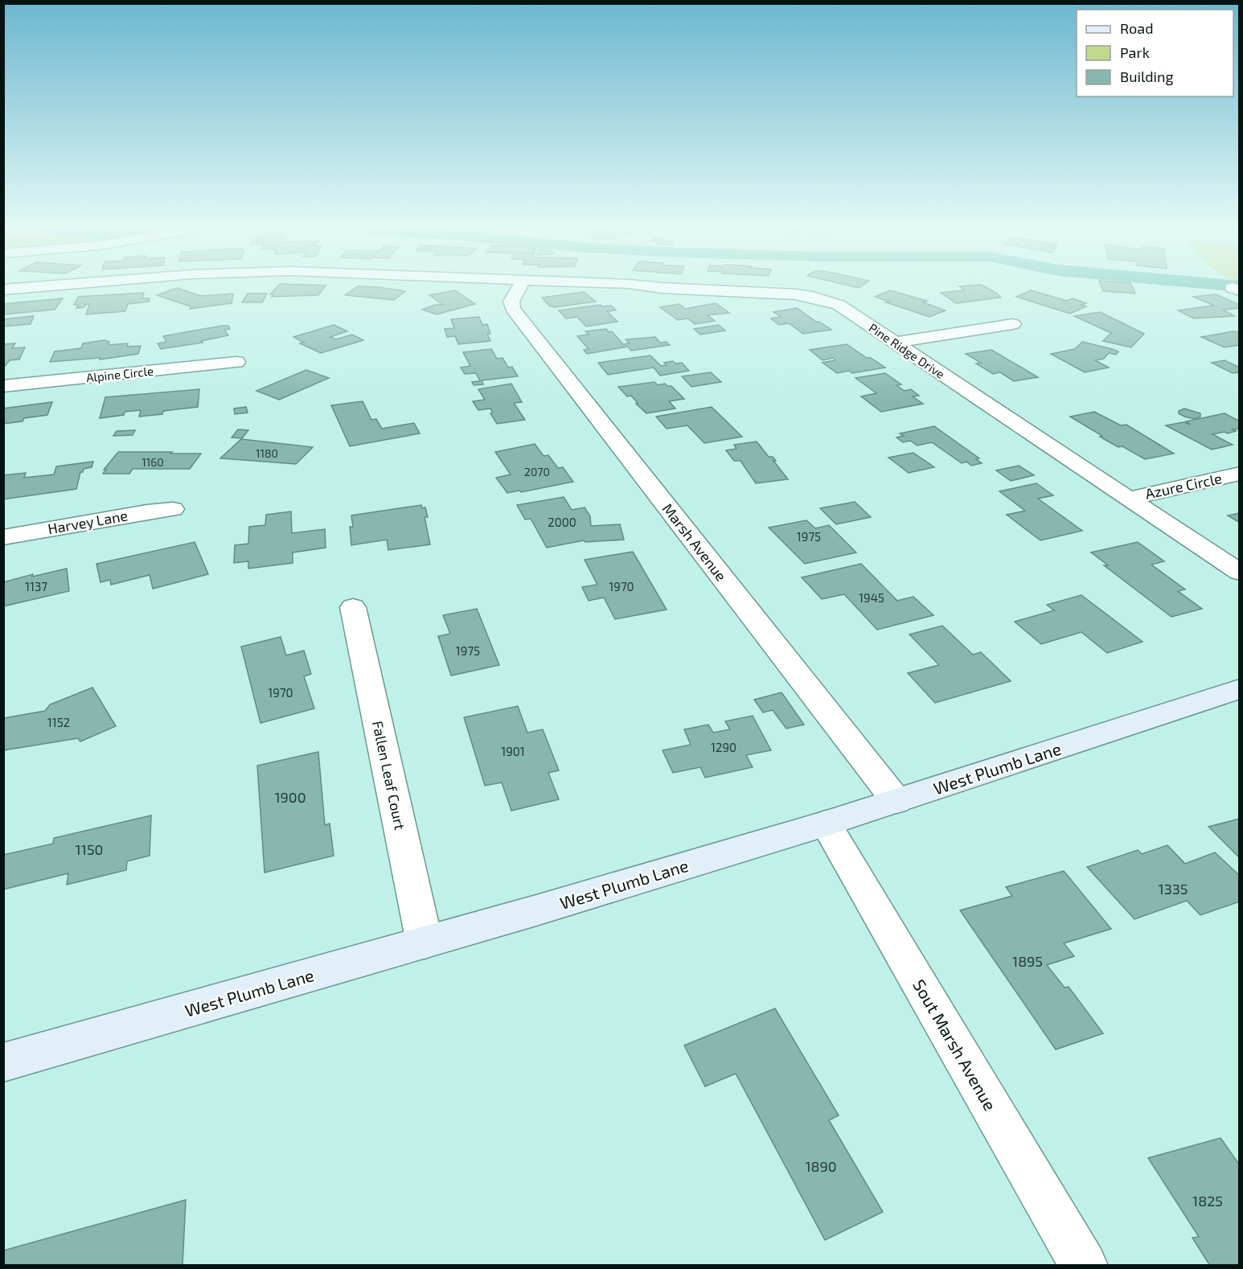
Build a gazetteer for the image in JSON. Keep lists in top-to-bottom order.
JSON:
{
  "streets": {
    "main road": ["West Plumb Lane"],
    "street": [
      "Pine Ridge Drive",
      "Alpine Circle",
      "Azure Circle",
      "Harvey Lane",
      "Marsh Avenue",
      "Fallen Leaf Court",
      "Sout Marsh Avenue"
    ]
  },
  "crossings": [
    ["Pine Ridge Drive", "Azure Circle"],
    ["Marsh Avenue", "West Plumb Lane"],
    ["West Plumb Lane", "Fallen Leaf Court"],
    ["West Plumb Lane", "Sout Marsh Avenue"]
  ],
  "house_numbers": [
    "1180",
    "1160",
    "2070",
    "2000",
    "1975",
    "1137",
    "1970",
    "1945",
    "1975",
    "1970",
    "1152",
    "1290",
    "1901",
    "1900",
    "1150",
    "1335",
    "1895",
    "1890",
    "1825"
  ],
  "legend": ["Road", "Park", "Building"]
}
